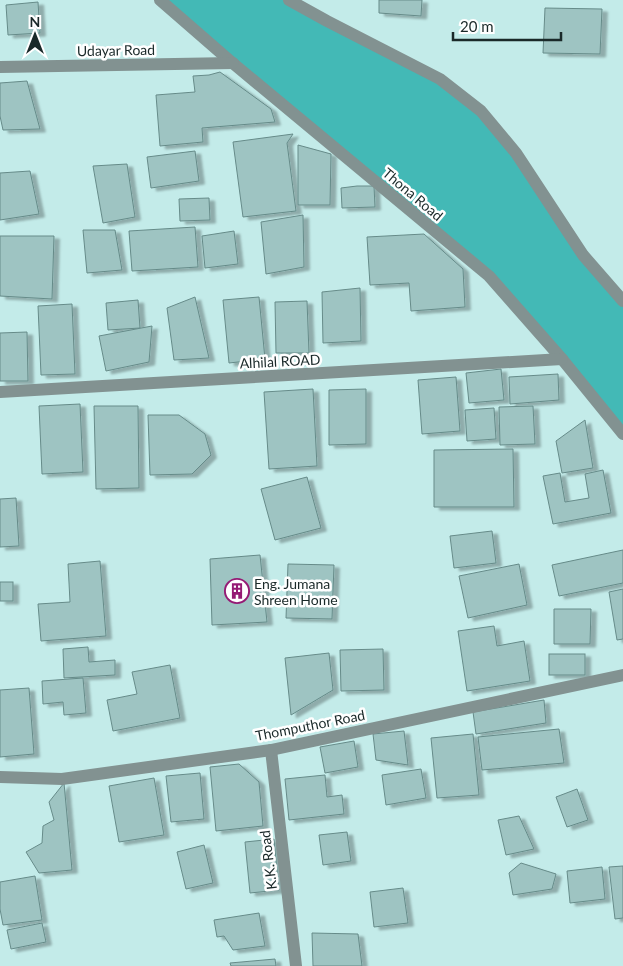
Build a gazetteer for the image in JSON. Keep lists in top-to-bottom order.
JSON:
{
  "streets": {
    "street": [
      "Udayar Road",
      "Thona Road",
      "Alhilal ROAD",
      "Thomputhor Road",
      "K.K. Road"
    ]
  },
  "crossings": [
    ["Udayar Road", "Thona Road"],
    ["Thona Road", "Alhilal ROAD"],
    ["Thomputhor Road", "K.K. Road"]
  ],
  "places": {
    "building": ["Eng. Jumana Shreen Home"]
  },
  "scale_bar": "20 m",
  "north": "top"
}
